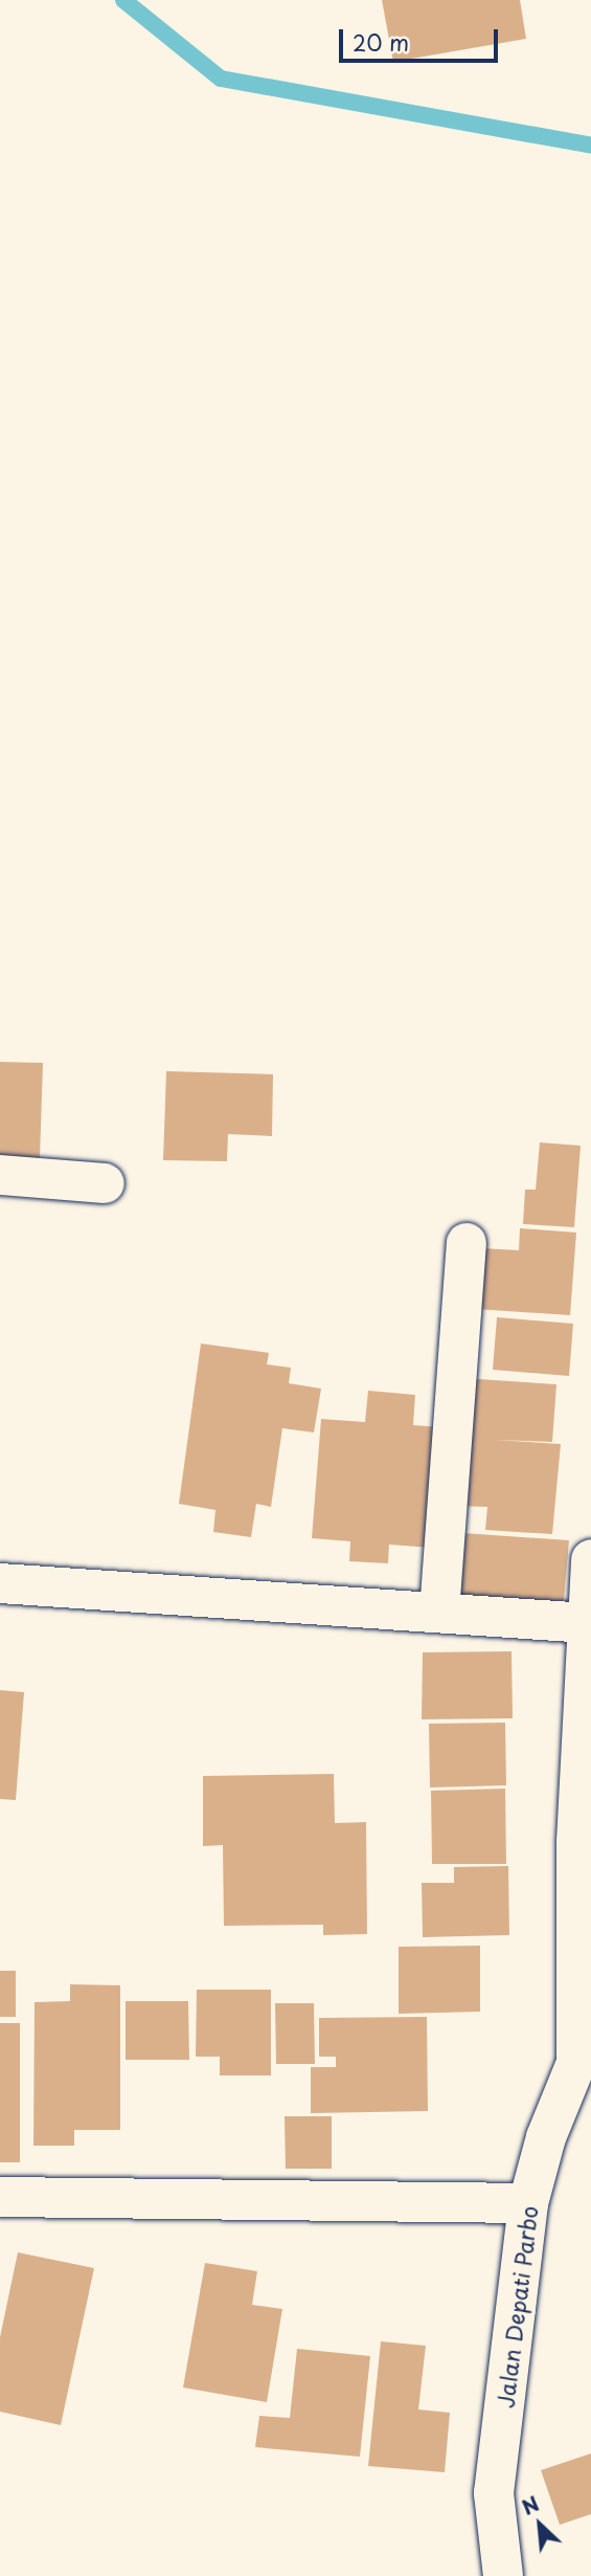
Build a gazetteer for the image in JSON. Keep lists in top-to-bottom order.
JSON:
{
  "streets": {
    "street": ["Jalan Depati Parbo"]
  },
  "scale_bar": "20 m",
  "north": "top left"
}
